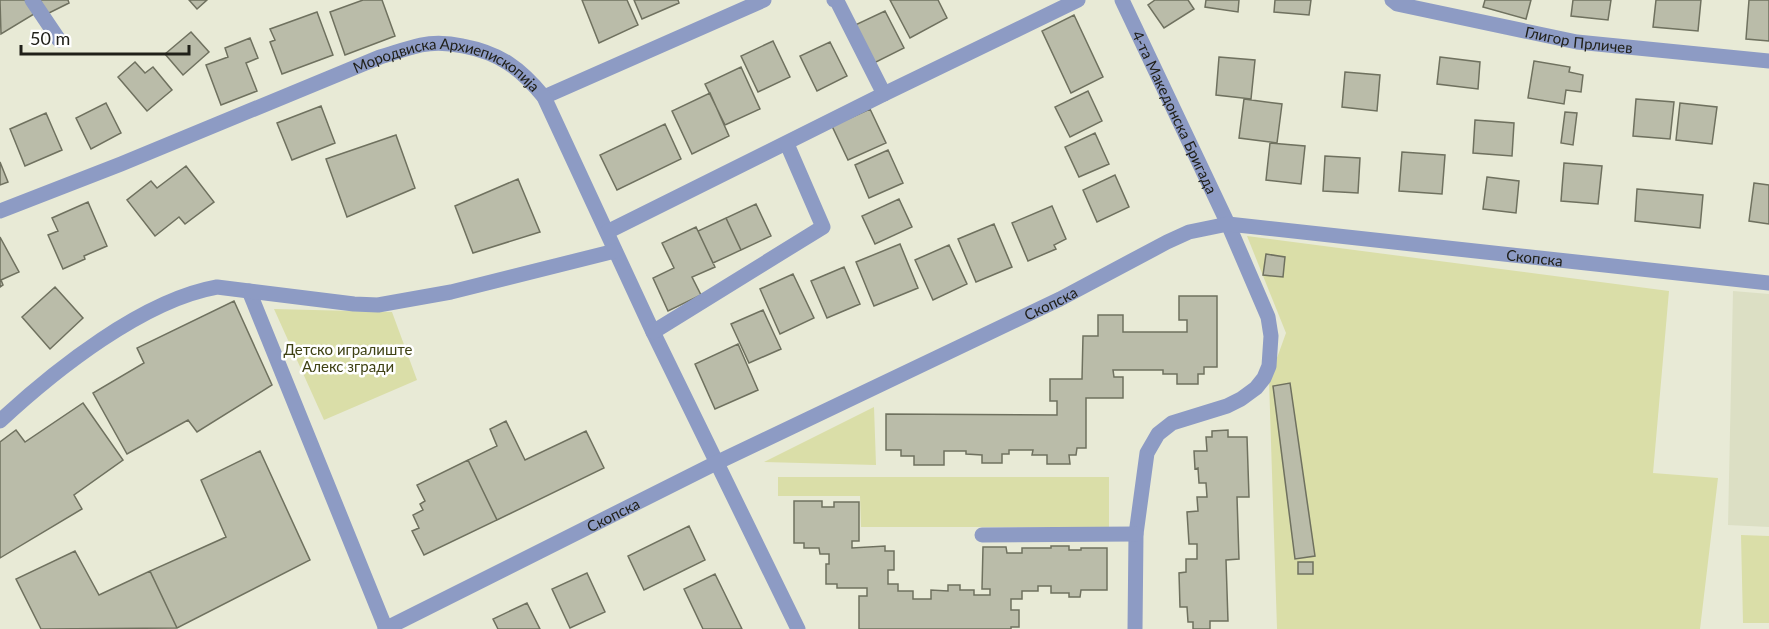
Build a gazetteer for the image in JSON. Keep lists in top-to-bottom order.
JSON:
{
  "streets": {
    "street": [
      "Глигор Прличев",
      "Мородвиска Архиепископија",
      "4-та Македонска Бригада",
      "Скопска"
    ]
  },
  "crossings": [
    ["Мородвиска Архиепископија", "Скопска"],
    ["4-та Македонска Бригада", "Скопска"]
  ],
  "parks": ["Детско игралиште Алекс згради"],
  "scale_bar": "50 m"
}
